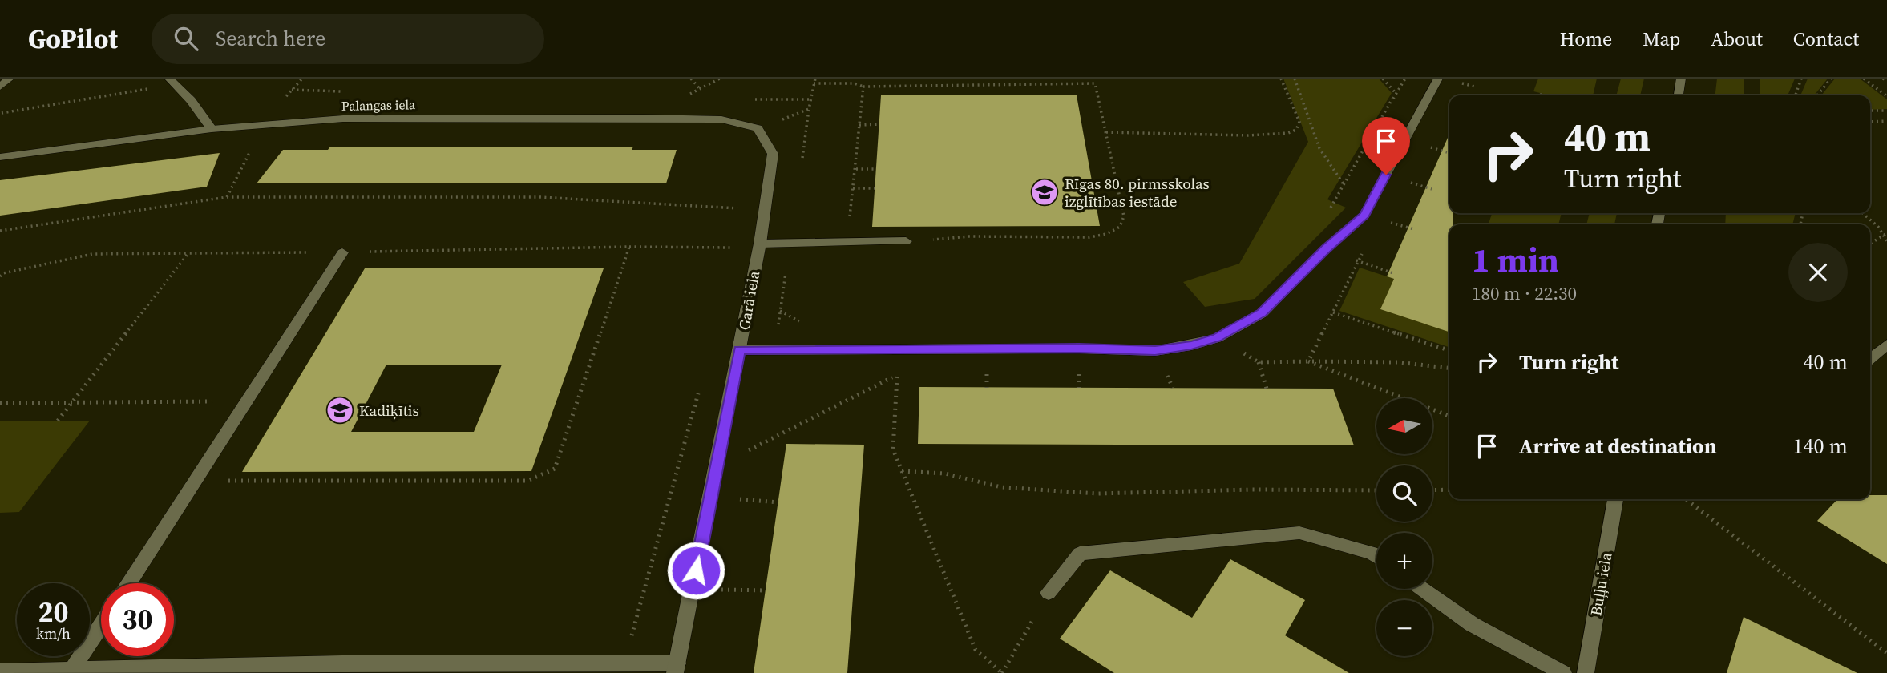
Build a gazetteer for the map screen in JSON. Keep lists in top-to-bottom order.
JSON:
{
  "streets": {
    "street": ["Palangas iela", "Garā iela", "Buļļu iela"]
  },
  "crossings": [
    ["Palangas iela", "Garā iela"]
  ],
  "places": {
    "school or university": ["Rīgas 80. pirmsskolas izglītības iestāde", "Kadiķītis"]
  },
  "north": "left",
  "page": {
    "header": "GoPilot",
    "search": "Search here",
    "nav": [
      "Home",
      "Map",
      "About",
      "Contact"
    ],
    "turn": ["40 m", "Turn right"],
    "heading": ["1 min", "180 m · 22:30"],
    "list": [
      {
        "name": "Turn right",
        "value": "40 m"
      },
      {
        "name": "Arrive at destination",
        "value": "140 m"
      }
    ],
    "map_buttons": ["+", "−"],
    "speed": "20 km/h",
    "limit": "30"
  }
}
